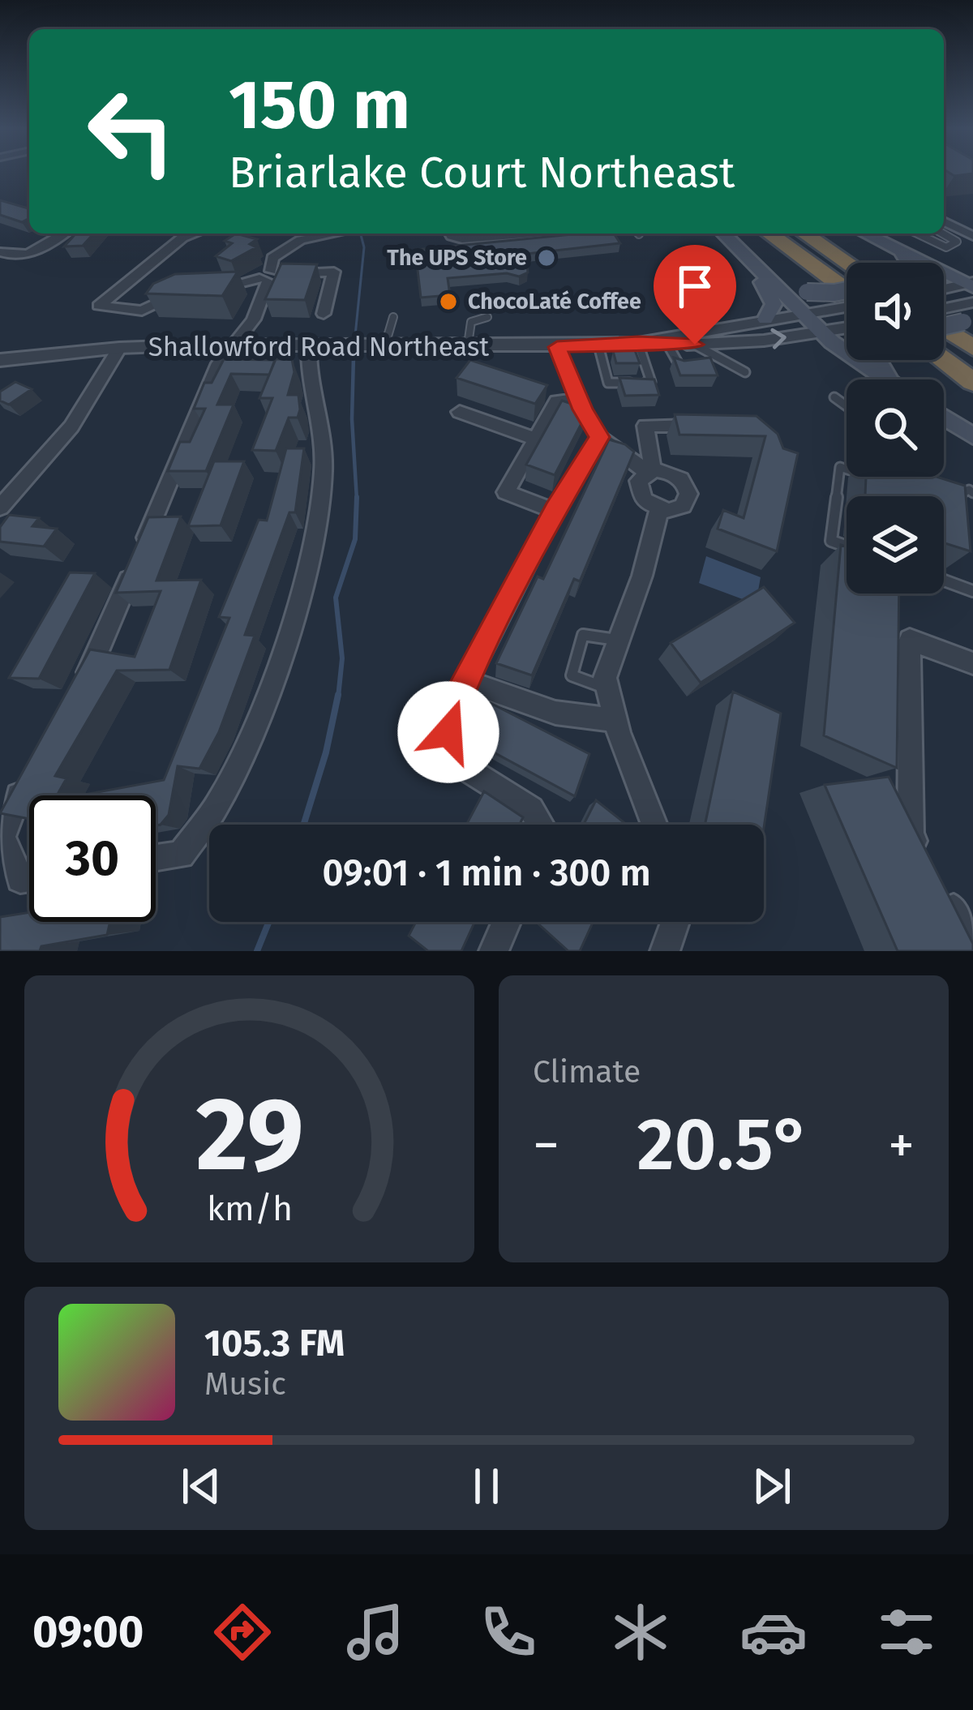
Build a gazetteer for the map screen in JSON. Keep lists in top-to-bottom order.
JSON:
{
  "streets": {
    "street": ["Shallowford Road Northeast"]
  },
  "places": ["The UPS Store", "ChocoLaté Coffee"],
  "page": {
    "turn": ["150 m", "Briarlake Court Northeast"],
    "limit": "30",
    "trip": "09:01 · 1 min · 300 m",
    "tile": "Climate",
    "heat": ["−", "20.5°", "+"],
    "song": ["105.3 FM", "Music"],
    "tabs": "09:00",
    "gauge": ["29", "km/h"]
  }
}
